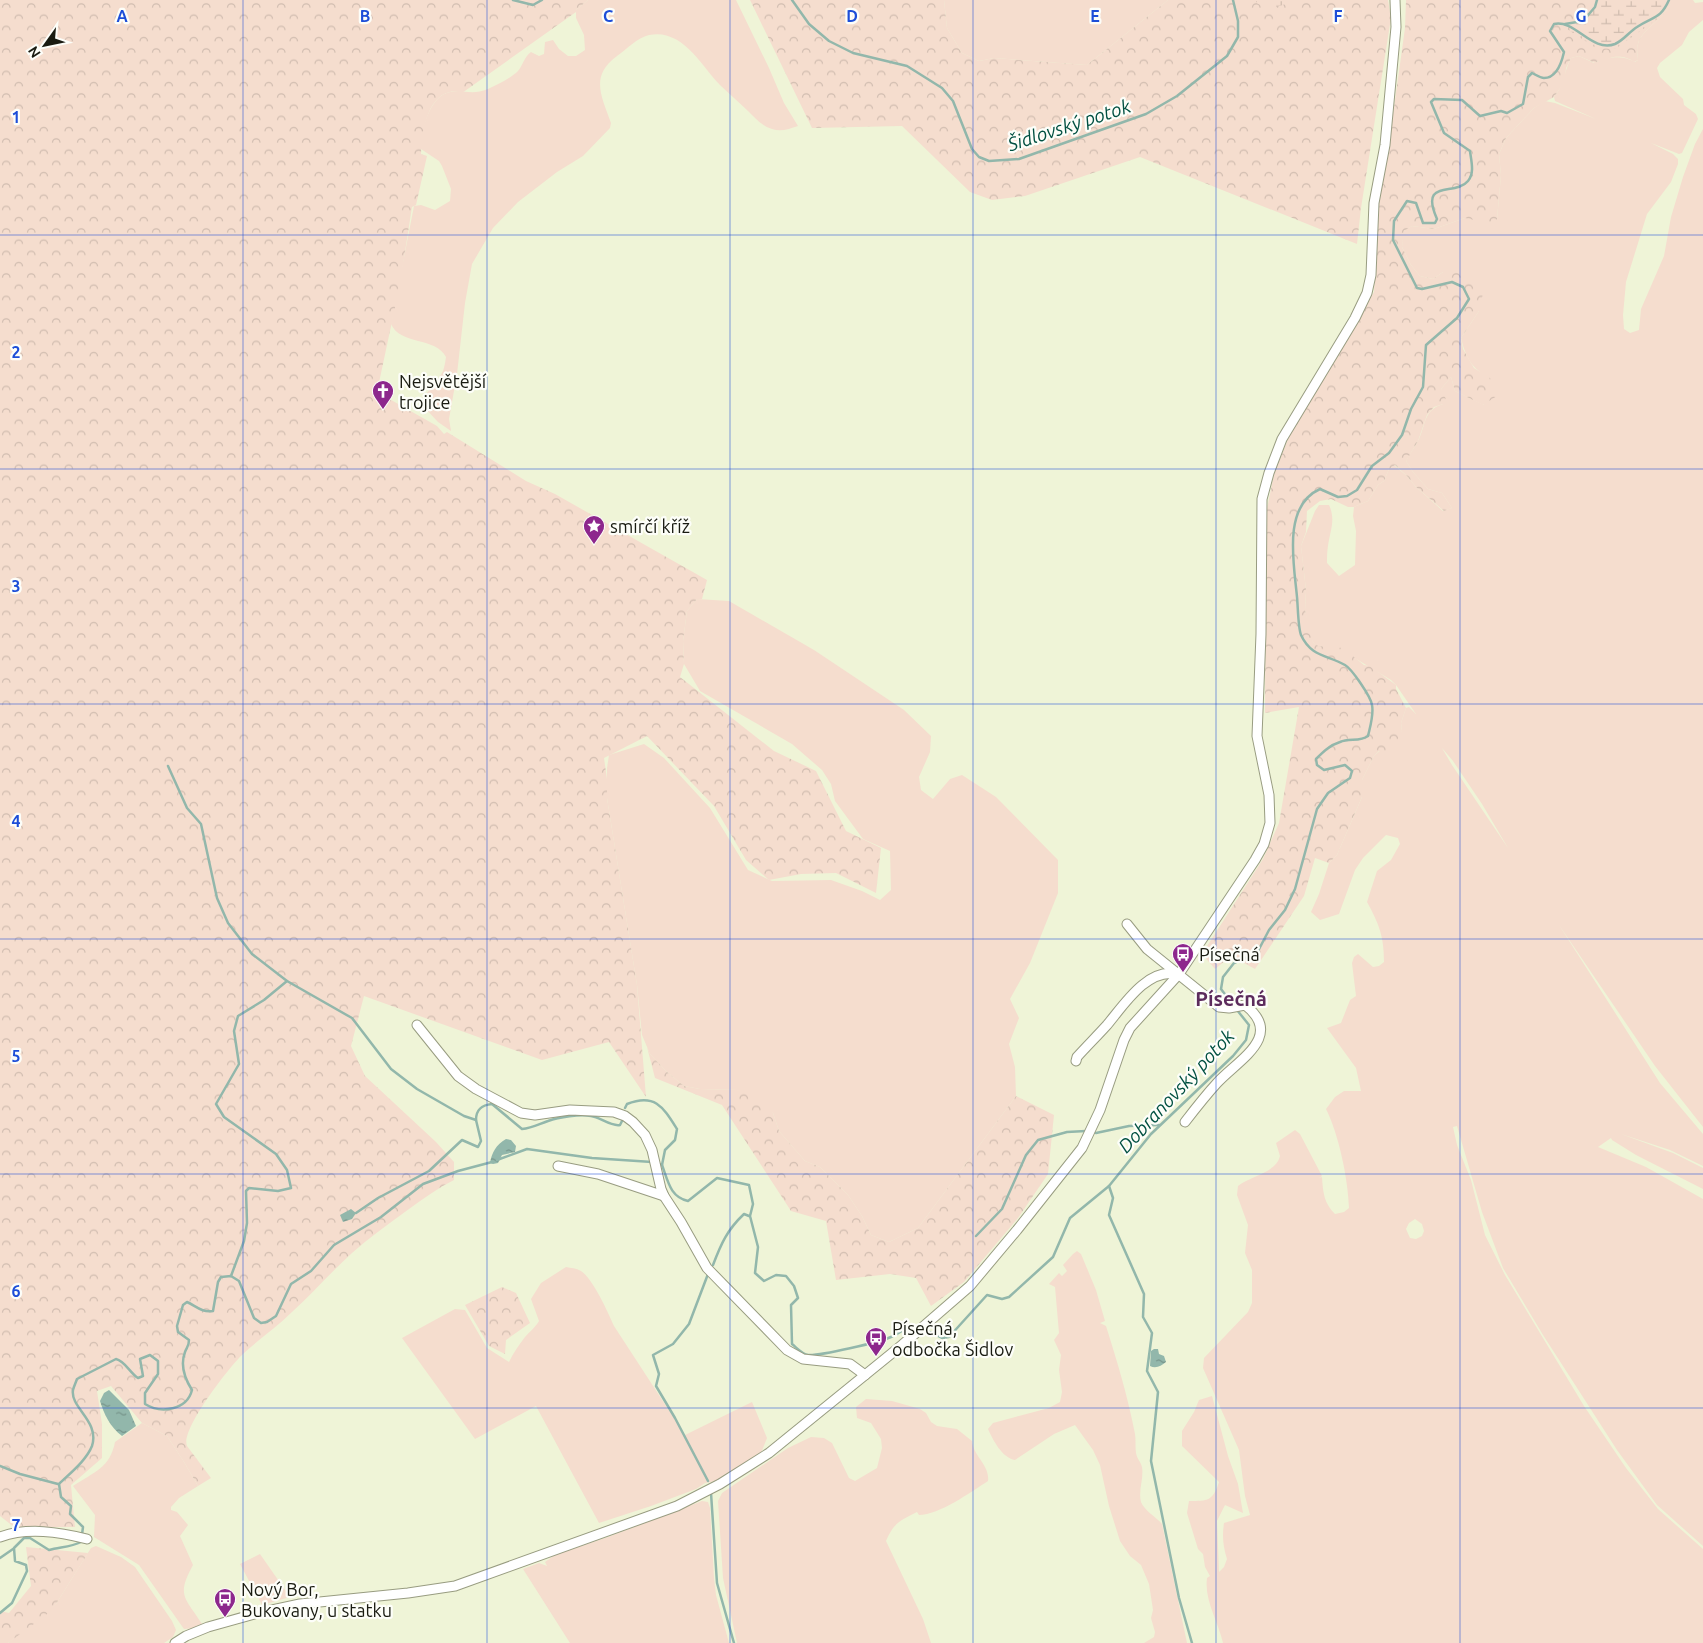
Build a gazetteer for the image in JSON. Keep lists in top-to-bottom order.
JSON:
{
  "districts": ["Písečná"],
  "water": ["Šidlovský potok", "Dobranovský potok"],
  "places": {
    "church": ["Nejsvětější trojice"],
    "place": ["smírčí kříž"],
    "bus stop": ["Písečná", "Písečná, odbočka Šidlov", "Nový Bor, Bukovany, u statku"]
  },
  "north": "bottom left",
  "grid": {
    "columns": [
      "A",
      "B",
      "C",
      "D",
      "E",
      "F",
      "G"
    ],
    "rows": [
      "1",
      "2",
      "3",
      "4",
      "5",
      "6",
      "7"
    ]
  }
}
